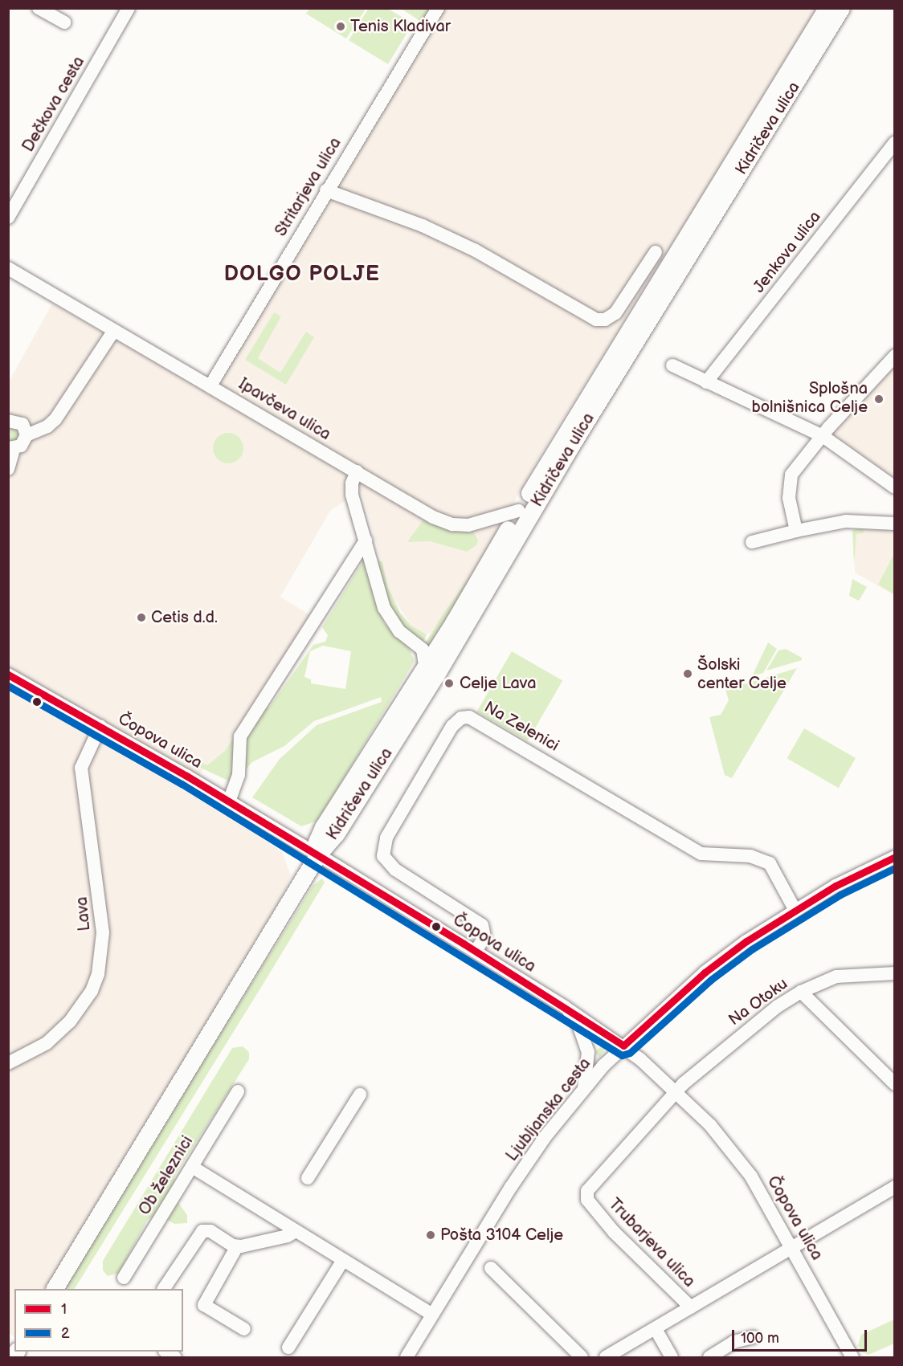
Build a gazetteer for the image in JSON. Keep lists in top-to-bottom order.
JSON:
{
  "streets": {
    "main road": ["Kidričeva ulica"],
    "street": [
      "Dečkova cesta",
      "Stritarjeva ulica",
      "Jenkova ulica",
      "Ipavčeva ulica",
      "Na Zelenici",
      "Čopova ulica",
      "Lava",
      "Na Otoku",
      "Ljubljanska cesta",
      "Ob železnici",
      "Trubarjeva ulica"
    ]
  },
  "crossings": [
    ["Kidričeva ulica", "Ipavčeva ulica"],
    ["Kidričeva ulica", "Čopova ulica"],
    ["Stritarjeva ulica", "Ipavčeva ulica"],
    ["Na Zelenici", "Čopova ulica"],
    ["Na Zelenici", "Ljubljanska cesta"],
    ["Čopova ulica", "Lava"],
    ["Čopova ulica", "Na Otoku"],
    ["Čopova ulica", "Ljubljanska cesta"],
    ["Čopova ulica", "Trubarjeva ulica"],
    ["Na Otoku", "Trubarjeva ulica"]
  ],
  "districts": ["DOLGO POLJE"],
  "places": [
    "Tenis Kladivar",
    "Splošna bolnišnica Celje",
    "Cetis d.d.",
    "Šolski center Celje",
    "Celje Lava",
    "Pošta 3104 Celje"
  ],
  "lines": ["transit line 1", "transit line 2"],
  "legend": ["1", "2"],
  "scale_bar": "100 m"
}
